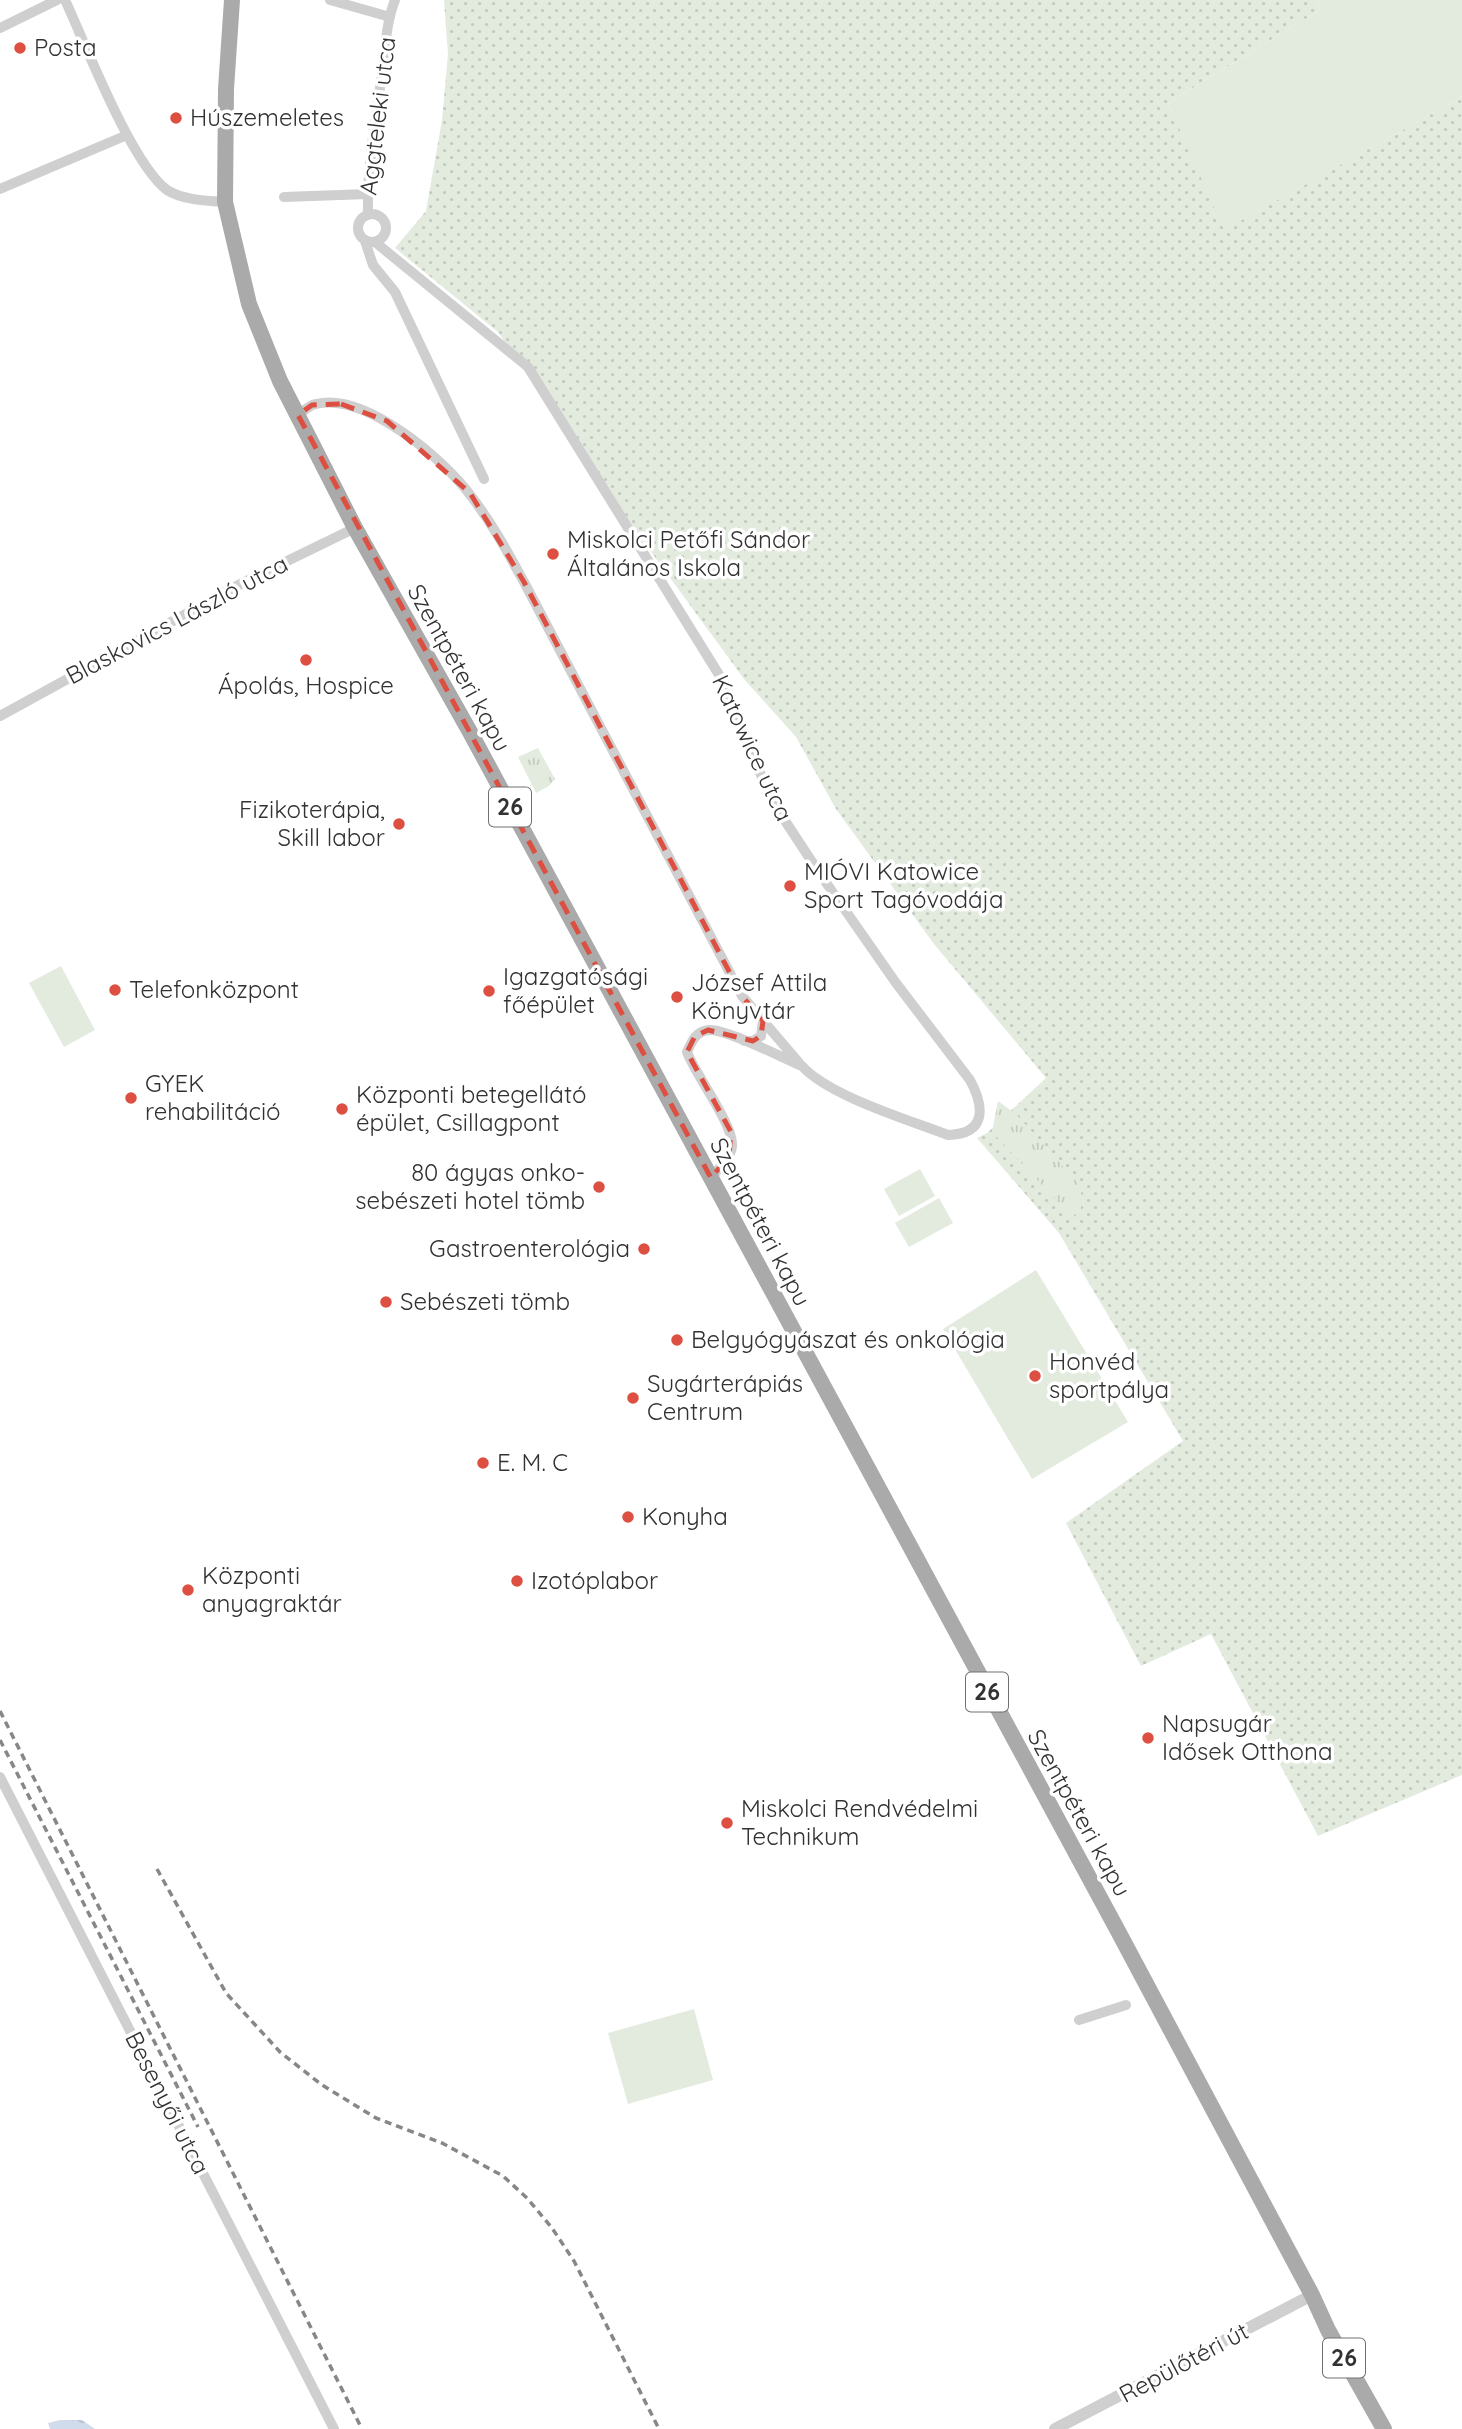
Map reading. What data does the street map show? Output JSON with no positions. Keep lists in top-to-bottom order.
{
  "streets": {
    "main road": ["Szentpéteri kapu", "26"],
    "street": [
      "Aggteleki utca",
      "Blaskovics László utca",
      "Katowice utca",
      "Besenyői utca",
      "Repülőtéri út"
    ]
  },
  "crossings": [
    ["Aggteleki utca", "Katowice utca"],
    ["Blaskovics László utca", "Szentpéteri kapu"],
    ["Szentpéteri kapu", "Katowice utca"],
    ["Szentpéteri kapu", "Repülőtéri út"]
  ],
  "places": [
    "Posta",
    "Húszemeletes",
    "Miskolci Petőfi Sándor Általános Iskola",
    "Ápolás, Hospice",
    "Fizikoterápia, Skill labor",
    "MIÓVI Katowice Sport Tagóvodája",
    "Telefonközpont",
    "Igazgatósági főépület",
    "József Attila Könyvtár",
    "GYEK rehabilitáció",
    "Központi betegellátó épület, Csillagpont",
    "80 ágyas onko- sebészeti hotel tömb",
    "Gastroenterológia",
    "Sebészeti tömb",
    "Belgyógyászat és onkológia",
    "Honvéd sportpálya",
    "Sugárterápiás Centrum",
    "E. M. C",
    "Konyha",
    "Izotóplabor",
    "Központi anyagraktár",
    "Napsugár Idősek Otthona",
    "Miskolci Rendvédelmi Technikum"
  ]
}
